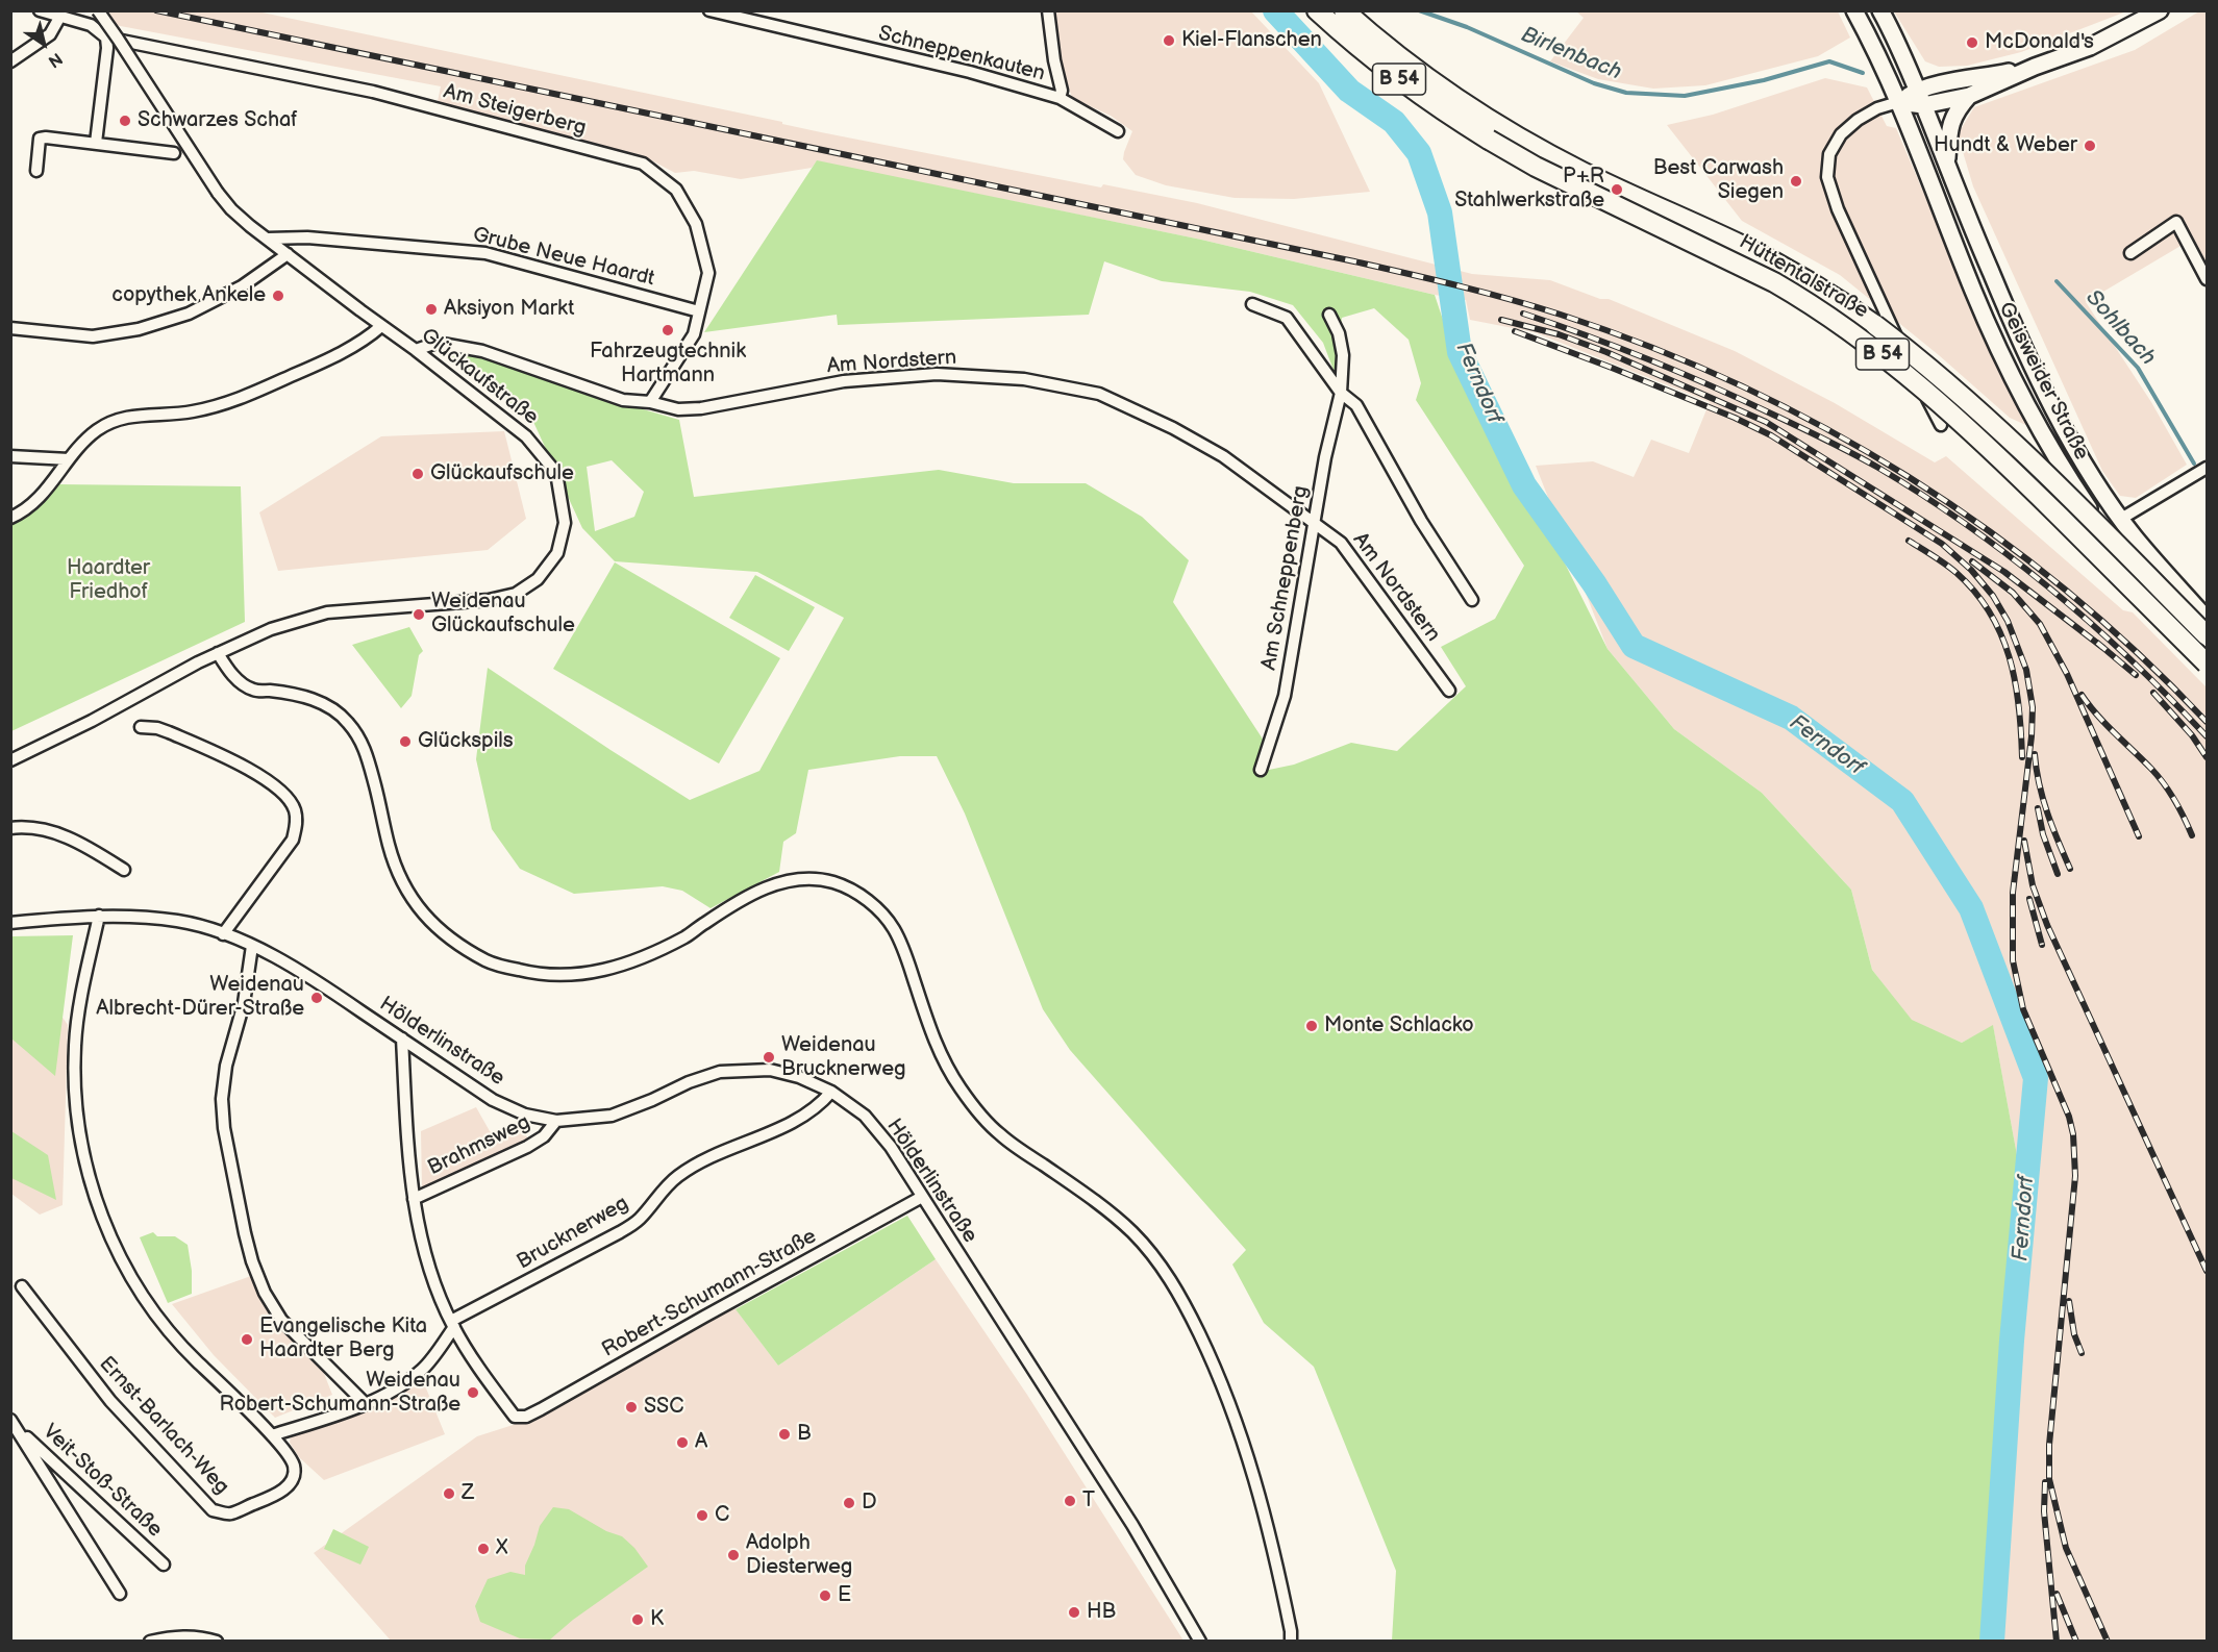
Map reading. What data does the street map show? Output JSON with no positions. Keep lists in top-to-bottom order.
{
  "streets": {
    "highway": ["B 54", "Hüttentalstraße"],
    "main road": ["Geisweider Straße"],
    "street": [
      "Schneppenkauten",
      "Am Steigerberg",
      "Grube Neue Haardt",
      "Am Nordstern",
      "Glückaufstraße",
      "Am Schneppenberg",
      "Hölderlinstraße",
      "Brahmsweg",
      "Brucknerweg",
      "Robert-Schumann-Straße",
      "Ernst-Barlach-Weg",
      "Veit-Stoß-Straße"
    ]
  },
  "crossings": [
    ["Am Steigerberg", "Grube Neue Haardt"],
    ["Am Steigerberg", "Am Nordstern"],
    ["Grube Neue Haardt", "Glückaufstraße"],
    ["Am Nordstern", "Glückaufstraße"],
    ["Am Nordstern", "Am Schneppenberg"],
    ["Hölderlinstraße", "Brahmsweg"],
    ["Hölderlinstraße", "Brucknerweg"],
    ["Hölderlinstraße", "Robert-Schumann-Straße"],
    ["Brucknerweg", "Robert-Schumann-Straße"]
  ],
  "water": ["Birlenbach", "Sohlbach", "Ferndorf"],
  "parks": ["Haardter Friedhof"],
  "places": [
    "Kiel-Flanschen",
    "McDonald's",
    "Schwarzes Schaf",
    "Hundt & Weber",
    "Best Carwash Siegen",
    "P+R Stahlwerkstraße",
    "copythek Ankele",
    "Aksiyon Markt",
    "Fahrzeugtechnik Hartmann",
    "Glückaufschule",
    "Weidenau Glückaufschule",
    "Glückspils",
    "Weidenau Albrecht-Dürer-Straße",
    "Monte Schlacko",
    "Weidenau Brucknerweg",
    "Evangelische Kita Haardter Berg",
    "Weidenau Robert-Schumann-Straße",
    "SSC",
    "B",
    "A",
    "Z",
    "T",
    "D",
    "C",
    "X",
    "Adolph Diesterweg",
    "E",
    "HB",
    "K"
  ],
  "north": "bottom right"
}
